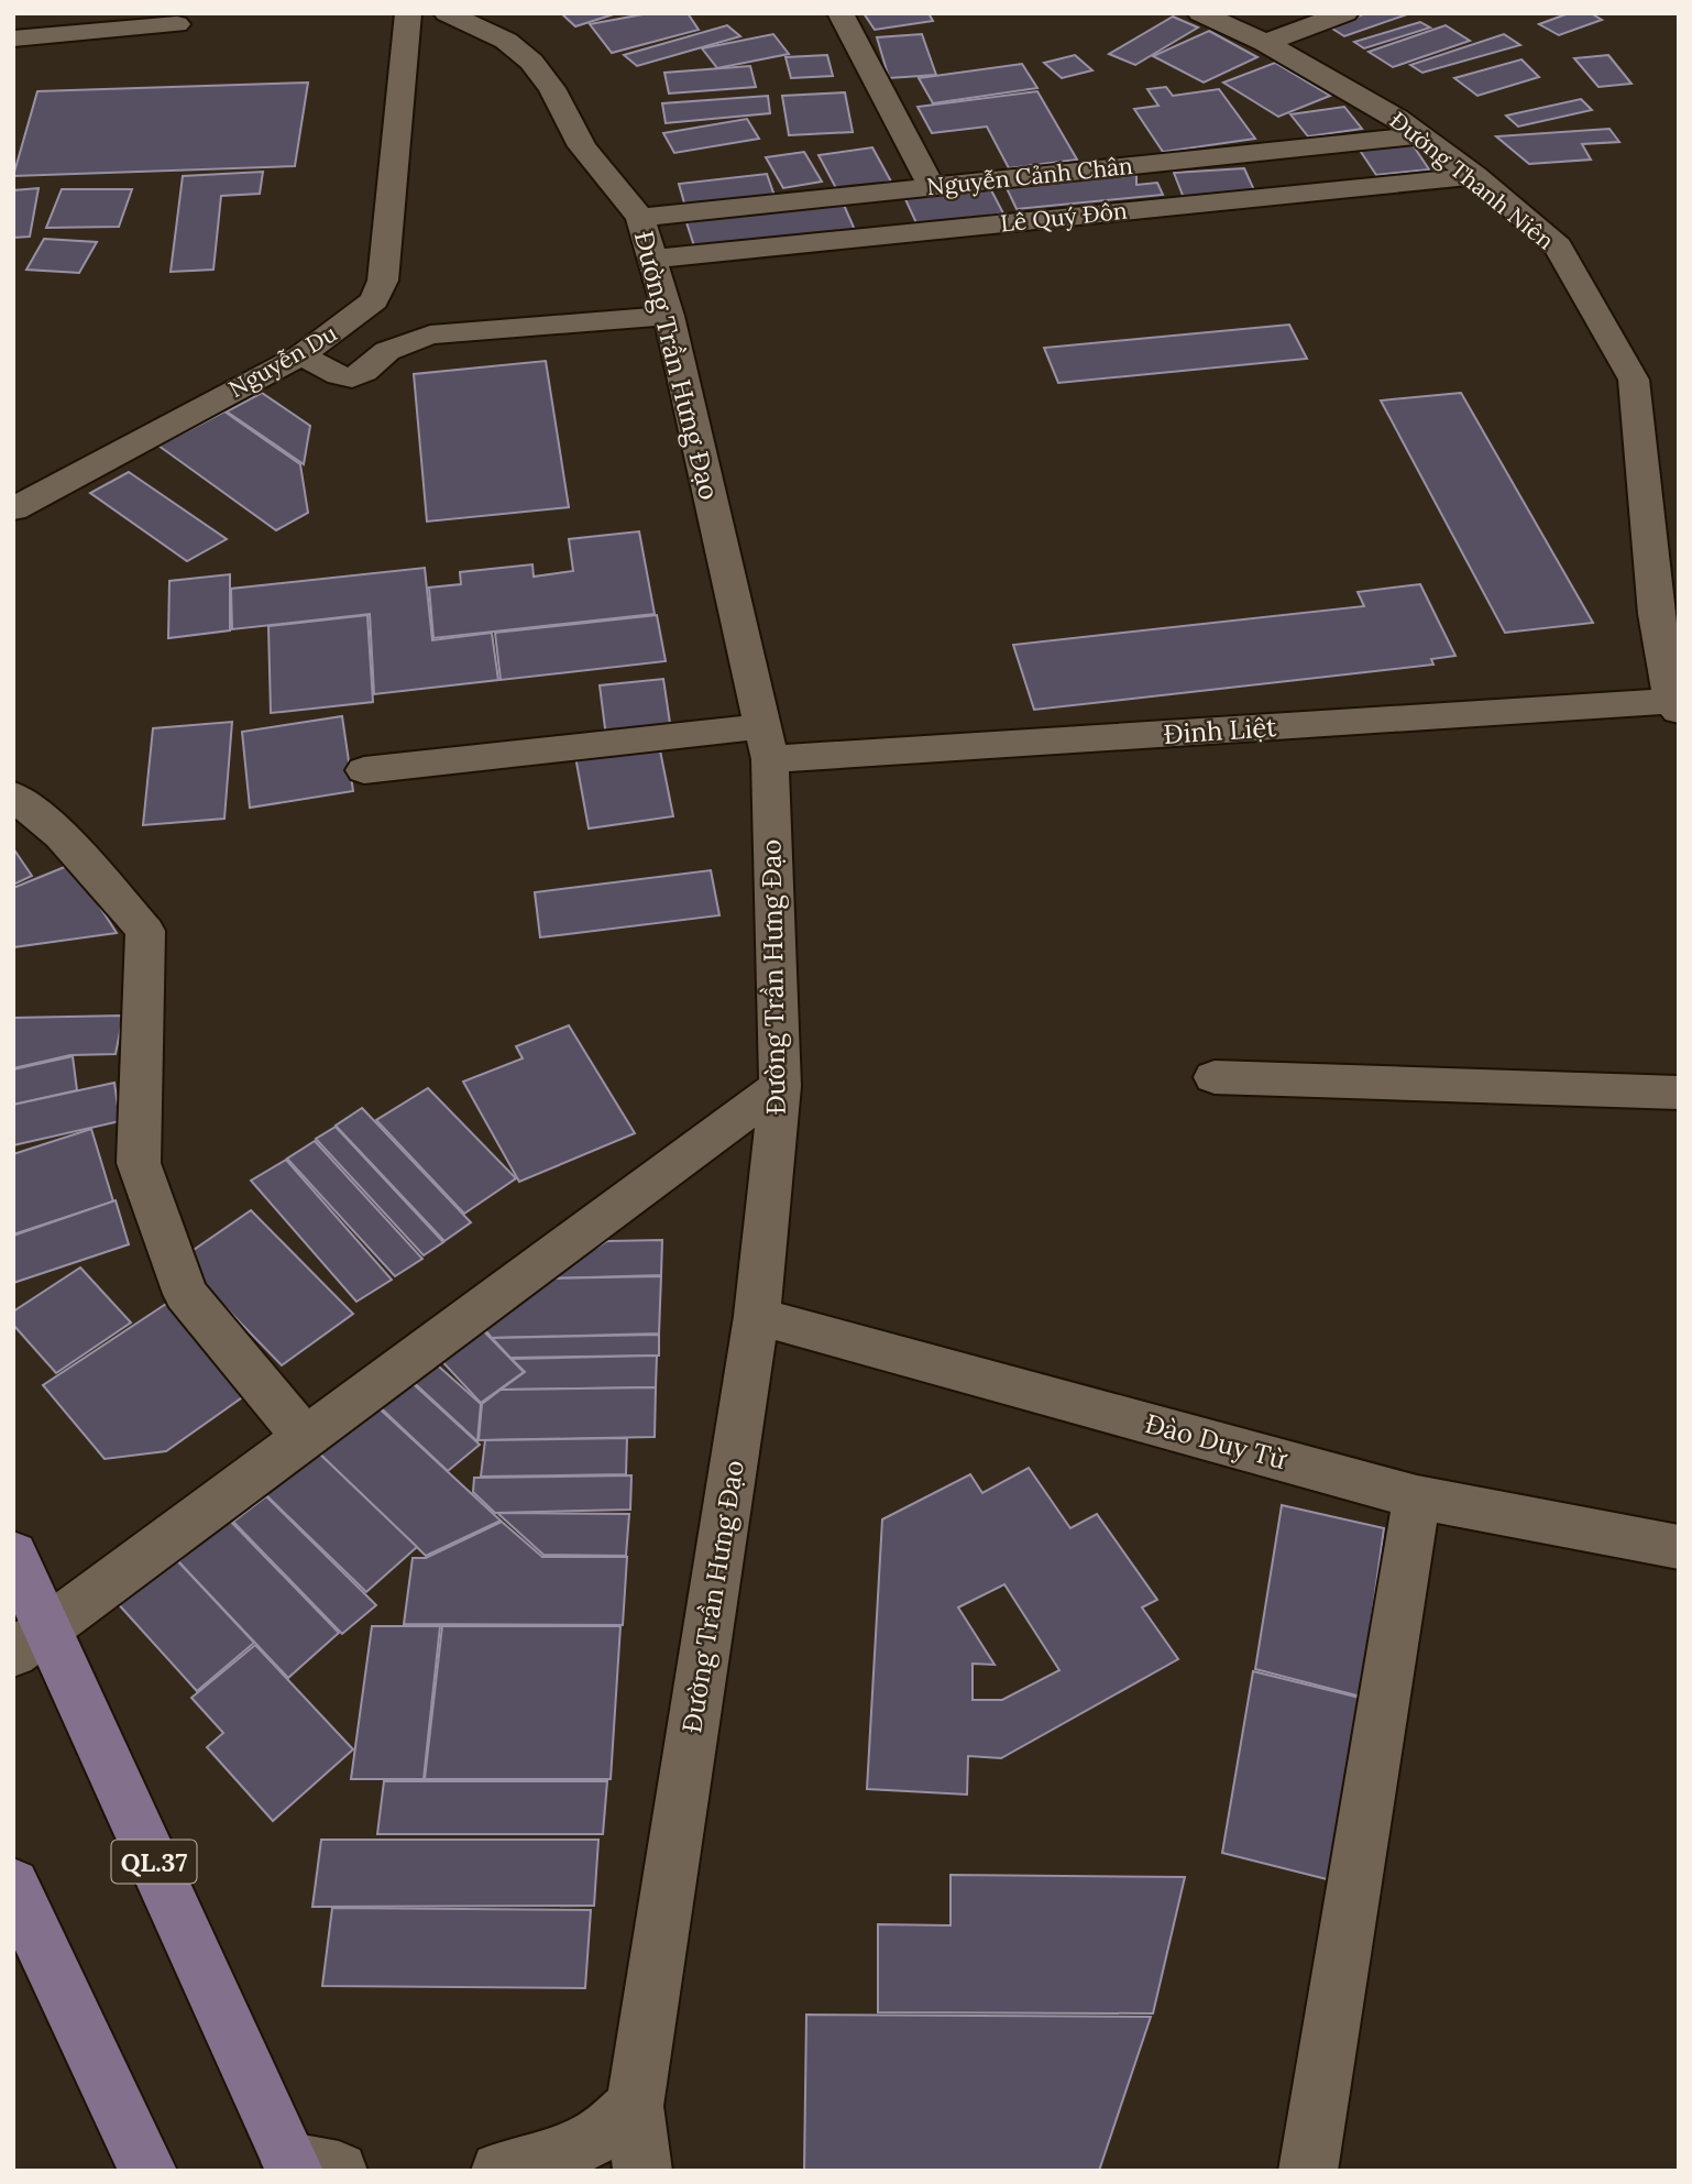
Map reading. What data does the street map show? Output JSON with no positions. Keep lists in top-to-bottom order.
{
  "streets": {
    "main road": ["QL.37"],
    "street": [
      "Nguyễn Cảnh Chân",
      "Đường Thanh Niên",
      "Lê Quý Đôn",
      "Nguyễn Du",
      "Đường Trần Hưng Đạo",
      "Đinh Liệt",
      "Đào Duy Từ"
    ]
  },
  "crossings": [
    ["Nguyễn Cảnh Chân", "Đường Thanh Niên"],
    ["Nguyễn Cảnh Chân", "Đường Trần Hưng Đạo"],
    ["Đường Thanh Niên", "Lê Quý Đôn"],
    ["Đường Thanh Niên", "Đinh Liệt"],
    ["Lê Quý Đôn", "Đường Trần Hưng Đạo"],
    ["Đường Trần Hưng Đạo", "Đinh Liệt"],
    ["Đường Trần Hưng Đạo", "Đào Duy Từ"]
  ]
}
